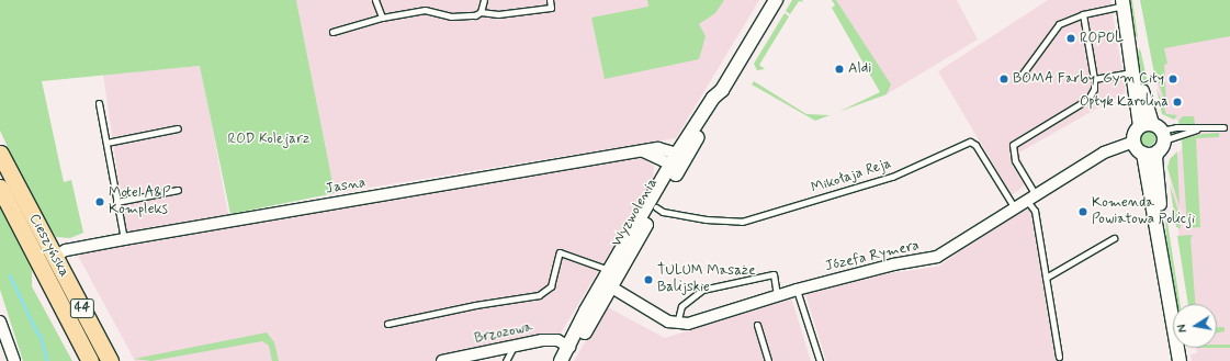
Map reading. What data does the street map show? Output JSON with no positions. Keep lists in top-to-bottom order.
{
  "streets": {
    "main road": ["Cieszyńska", "44"],
    "street": [
      "Jasna",
      "Wyzwolenia",
      "Józefa Rymera",
      "Brzozowa"
    ],
    "lane": ["Mikołaja Reja"]
  },
  "crossings": [
    ["Mikołaja Reja", "Wyzwolenia"],
    ["Mikołaja Reja", "Józefa Rymera"],
    ["Jasna", "Wyzwolenia"],
    ["Jasna", "Cieszyńska"],
    ["Wyzwolenia", "Brzozowa"]
  ],
  "parks": ["ROD Kolejarz"],
  "places": [
    "ROPOL",
    "Aldi",
    "BOMA Farby",
    "Gym City",
    "Optyk Karolina",
    "Motel A&P Kompleks",
    "Komenda Powiatowa Policji",
    "TULUM Masaże Balijskie"
  ],
  "north": "left"
}
